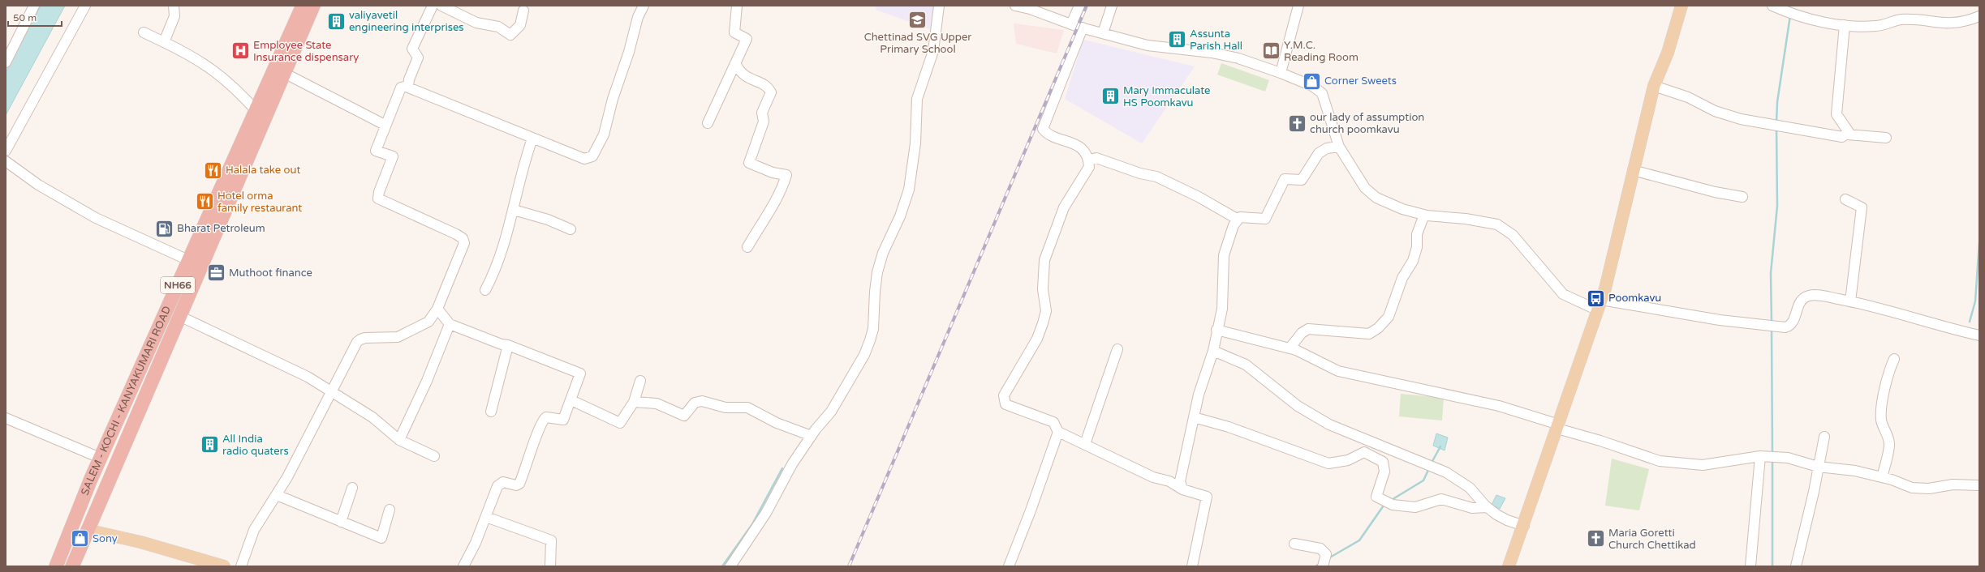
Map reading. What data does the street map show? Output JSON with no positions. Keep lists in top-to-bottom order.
{
  "streets": {
    "highway": ["NH66", "SALEM - KOCHI - KANYAKUMARI ROAD"]
  },
  "places": {
    "school or university": ["Chettinad SVG Upper Primary School"],
    "building": [
      "valiyavetil engineering interprises",
      "Assunta Parish Hall",
      "Mary Immaculate HS Poomkavu",
      "All India radio quaters"
    ],
    "hospital": ["Employee State Insurance dispensary"],
    "library": ["Y.M.C. Reading Room"],
    "shop": ["Corner Sweets", "Sony"],
    "church": ["our lady of assumption church poomkavu", "Maria Goretti Church Chettikad"],
    "restaurant": ["Halala take out", "Hotel orma family restaurant"],
    "fuel station": ["Bharat Petroleum"],
    "office": ["Muthoot finance"],
    "bus stop": ["Poomkavu"]
  },
  "scale_bar": "50 m"
}
